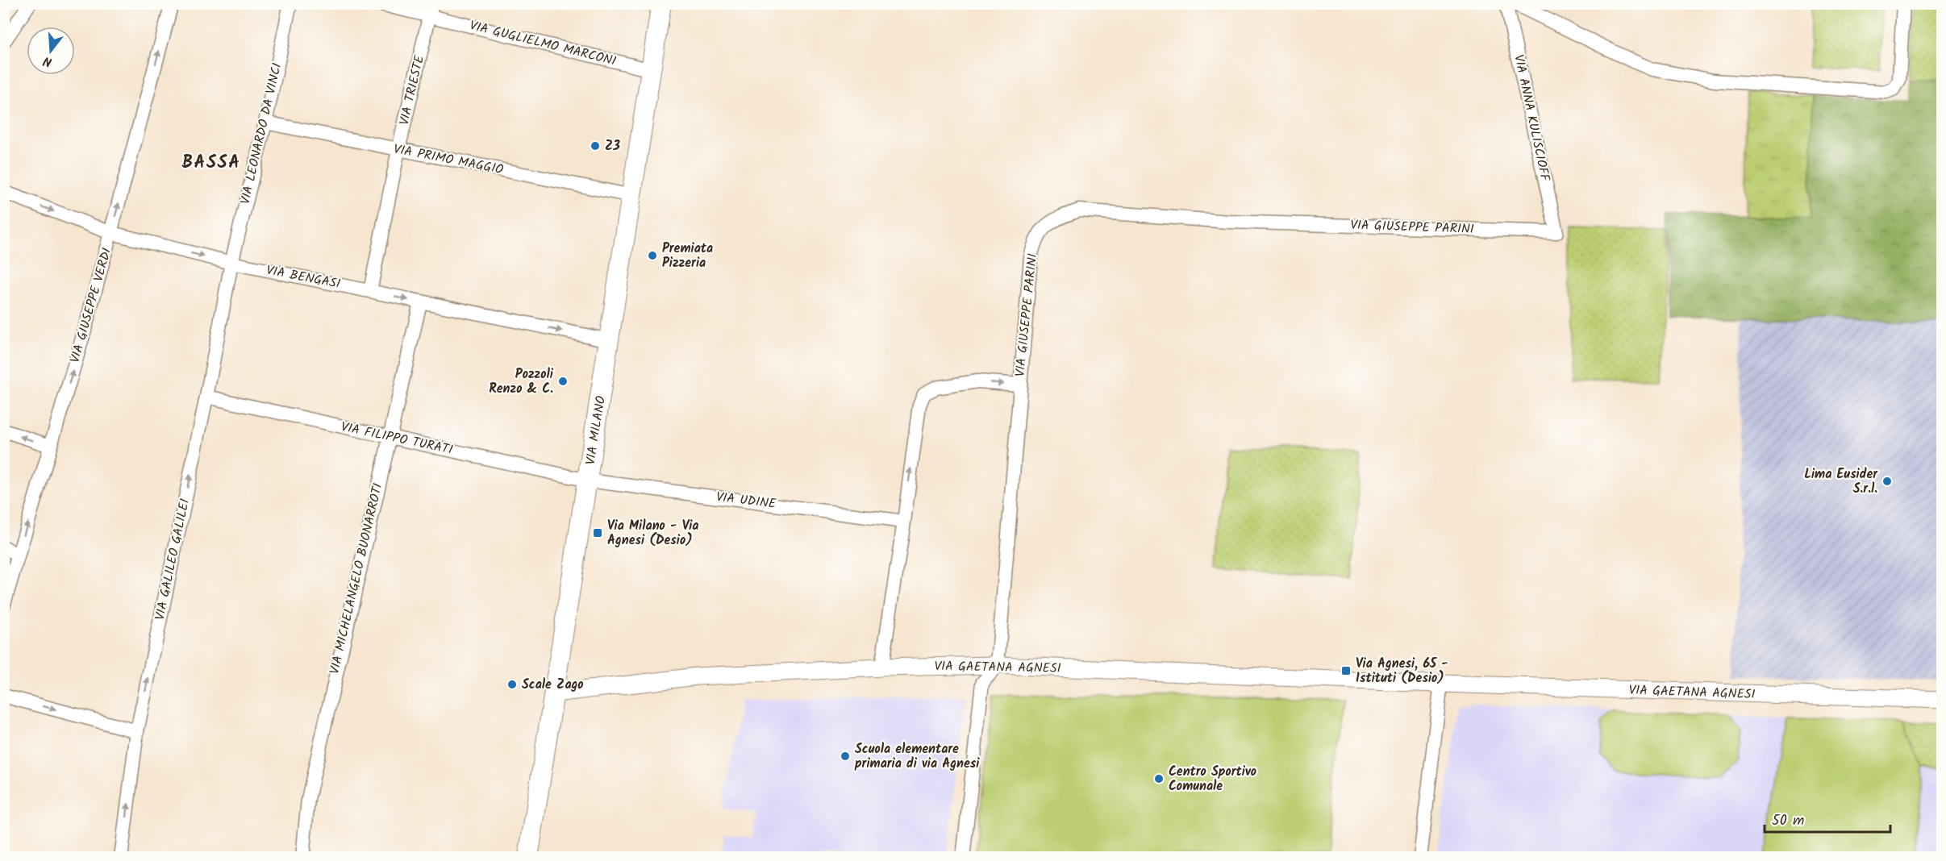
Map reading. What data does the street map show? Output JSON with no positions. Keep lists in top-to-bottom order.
{
  "streets": {
    "main road": ["VIA MILANO"],
    "street": [
      "VIA GUGLIELMO MARCONI",
      "VIA TRIESTE",
      "VIA ANNA KULISCIOFF",
      "VIA LEONARDO DA VINCI",
      "VIA PRIMO MAGGIO",
      "VIA GIUSEPPE PARINI",
      "VIA BENGASI",
      "VIA GIUSEPPE VERDI",
      "VIA FILIPPO TURATI",
      "VIA UDINE",
      "VIA GALILEO GALILEI",
      "VIA MICHELANGELO BUONARROTI",
      "VIA GAETANA AGNESI"
    ]
  },
  "crossings": [
    ["VIA GUGLIELMO MARCONI", "VIA TRIESTE"],
    ["VIA GUGLIELMO MARCONI", "VIA MILANO"],
    ["VIA TRIESTE", "VIA PRIMO MAGGIO"],
    ["VIA TRIESTE", "VIA BENGASI"],
    ["VIA ANNA KULISCIOFF", "VIA GIUSEPPE PARINI"],
    ["VIA LEONARDO DA VINCI", "VIA PRIMO MAGGIO"],
    ["VIA LEONARDO DA VINCI", "VIA BENGASI"],
    ["VIA LEONARDO DA VINCI", "VIA GALILEO GALILEI"],
    ["VIA PRIMO MAGGIO", "VIA MILANO"],
    ["VIA GIUSEPPE PARINI", "VIA GAETANA AGNESI"],
    ["VIA BENGASI", "VIA GIUSEPPE VERDI"],
    ["VIA BENGASI", "VIA MILANO"],
    ["VIA BENGASI", "VIA GALILEO GALILEI"],
    ["VIA BENGASI", "VIA MICHELANGELO BUONARROTI"],
    ["VIA MILANO", "VIA FILIPPO TURATI"],
    ["VIA MILANO", "VIA UDINE"],
    ["VIA MILANO", "VIA GAETANA AGNESI"],
    ["VIA FILIPPO TURATI", "VIA UDINE"],
    ["VIA FILIPPO TURATI", "VIA GALILEO GALILEI"],
    ["VIA FILIPPO TURATI", "VIA MICHELANGELO BUONARROTI"]
  ],
  "one_way": ["VIA BENGASI", "VIA GIUSEPPE VERDI", "VIA GALILEO GALILEI"],
  "districts": ["BASSA"],
  "places": {
    "other": [
      "Z3",
      "Premiata Pizzeria",
      "Pozzoli Renzo & C.",
      "Lima Eusider S.r.l.",
      "Scale Zago",
      "Scuola elementare primaria di via Agnesi",
      "Centro Sportivo Comunale"
    ],
    "transit": ["Via Milano - Via Agnesi (Desio)", "Via Agnesi, 65 - Istituti (Desio)"]
  },
  "scale_bar": "50 m",
  "north": "bottom"
}
